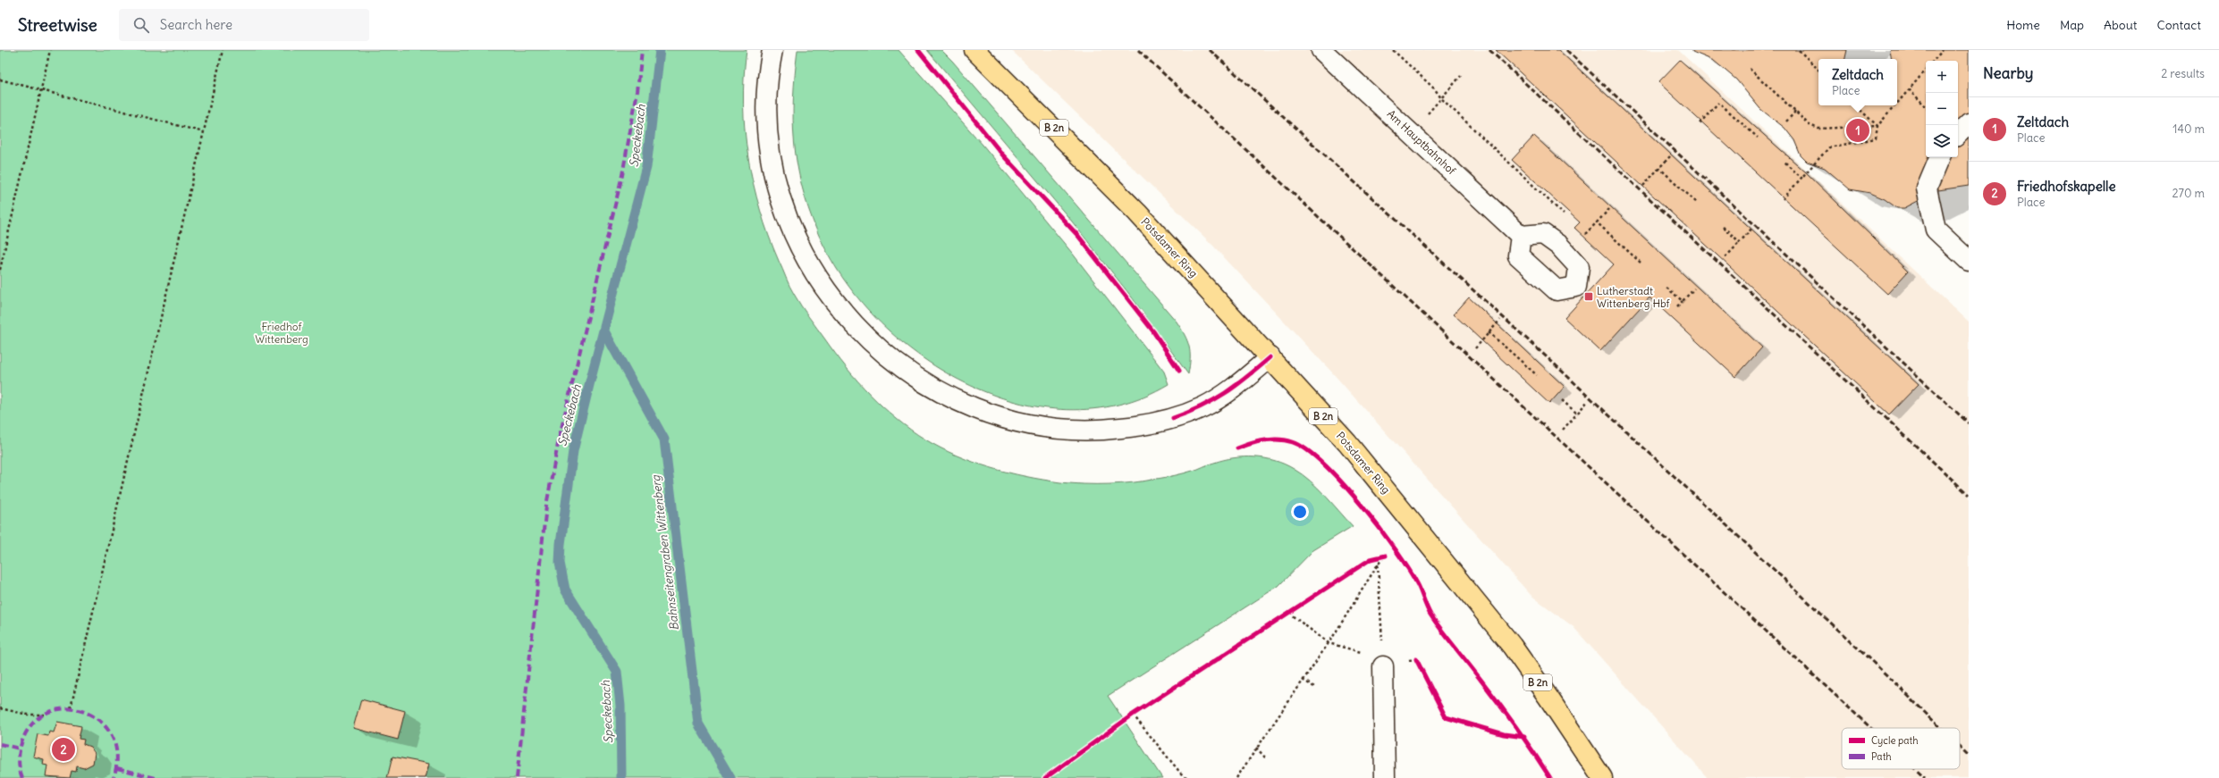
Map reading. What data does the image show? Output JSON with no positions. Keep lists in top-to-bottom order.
{
  "streets": {
    "main road": ["B 2n", "Potsdamer Ring"],
    "street": ["Am Hauptbahnhof"]
  },
  "water": ["Speckebach", "Bahnseitengraben Wittenberg"],
  "parks": ["Friedhof Wittenberg"],
  "places": {
    "transit": ["Lutherstadt Wittenberg Hbf"]
  },
  "legend": ["Cycle path", "Path"],
  "page": {
    "header": "Streetwise",
    "search": "Search here",
    "nav": [
      "Home",
      "Map",
      "About",
      "Contact"
    ],
    "heading": ["Nearby", "2 results"],
    "popup": ["Zeltdach", "Place"],
    "map_buttons": ["+", "−"],
    "list": [
      {
        "mark": "1",
        "name": "Zeltdach",
        "note": "Place",
        "value": "140 m"
      },
      {
        "mark": "2",
        "name": "Friedhofskapelle",
        "note": "Place",
        "value": "270 m"
      }
    ],
    "pins": ["1", "2"]
  }
}
